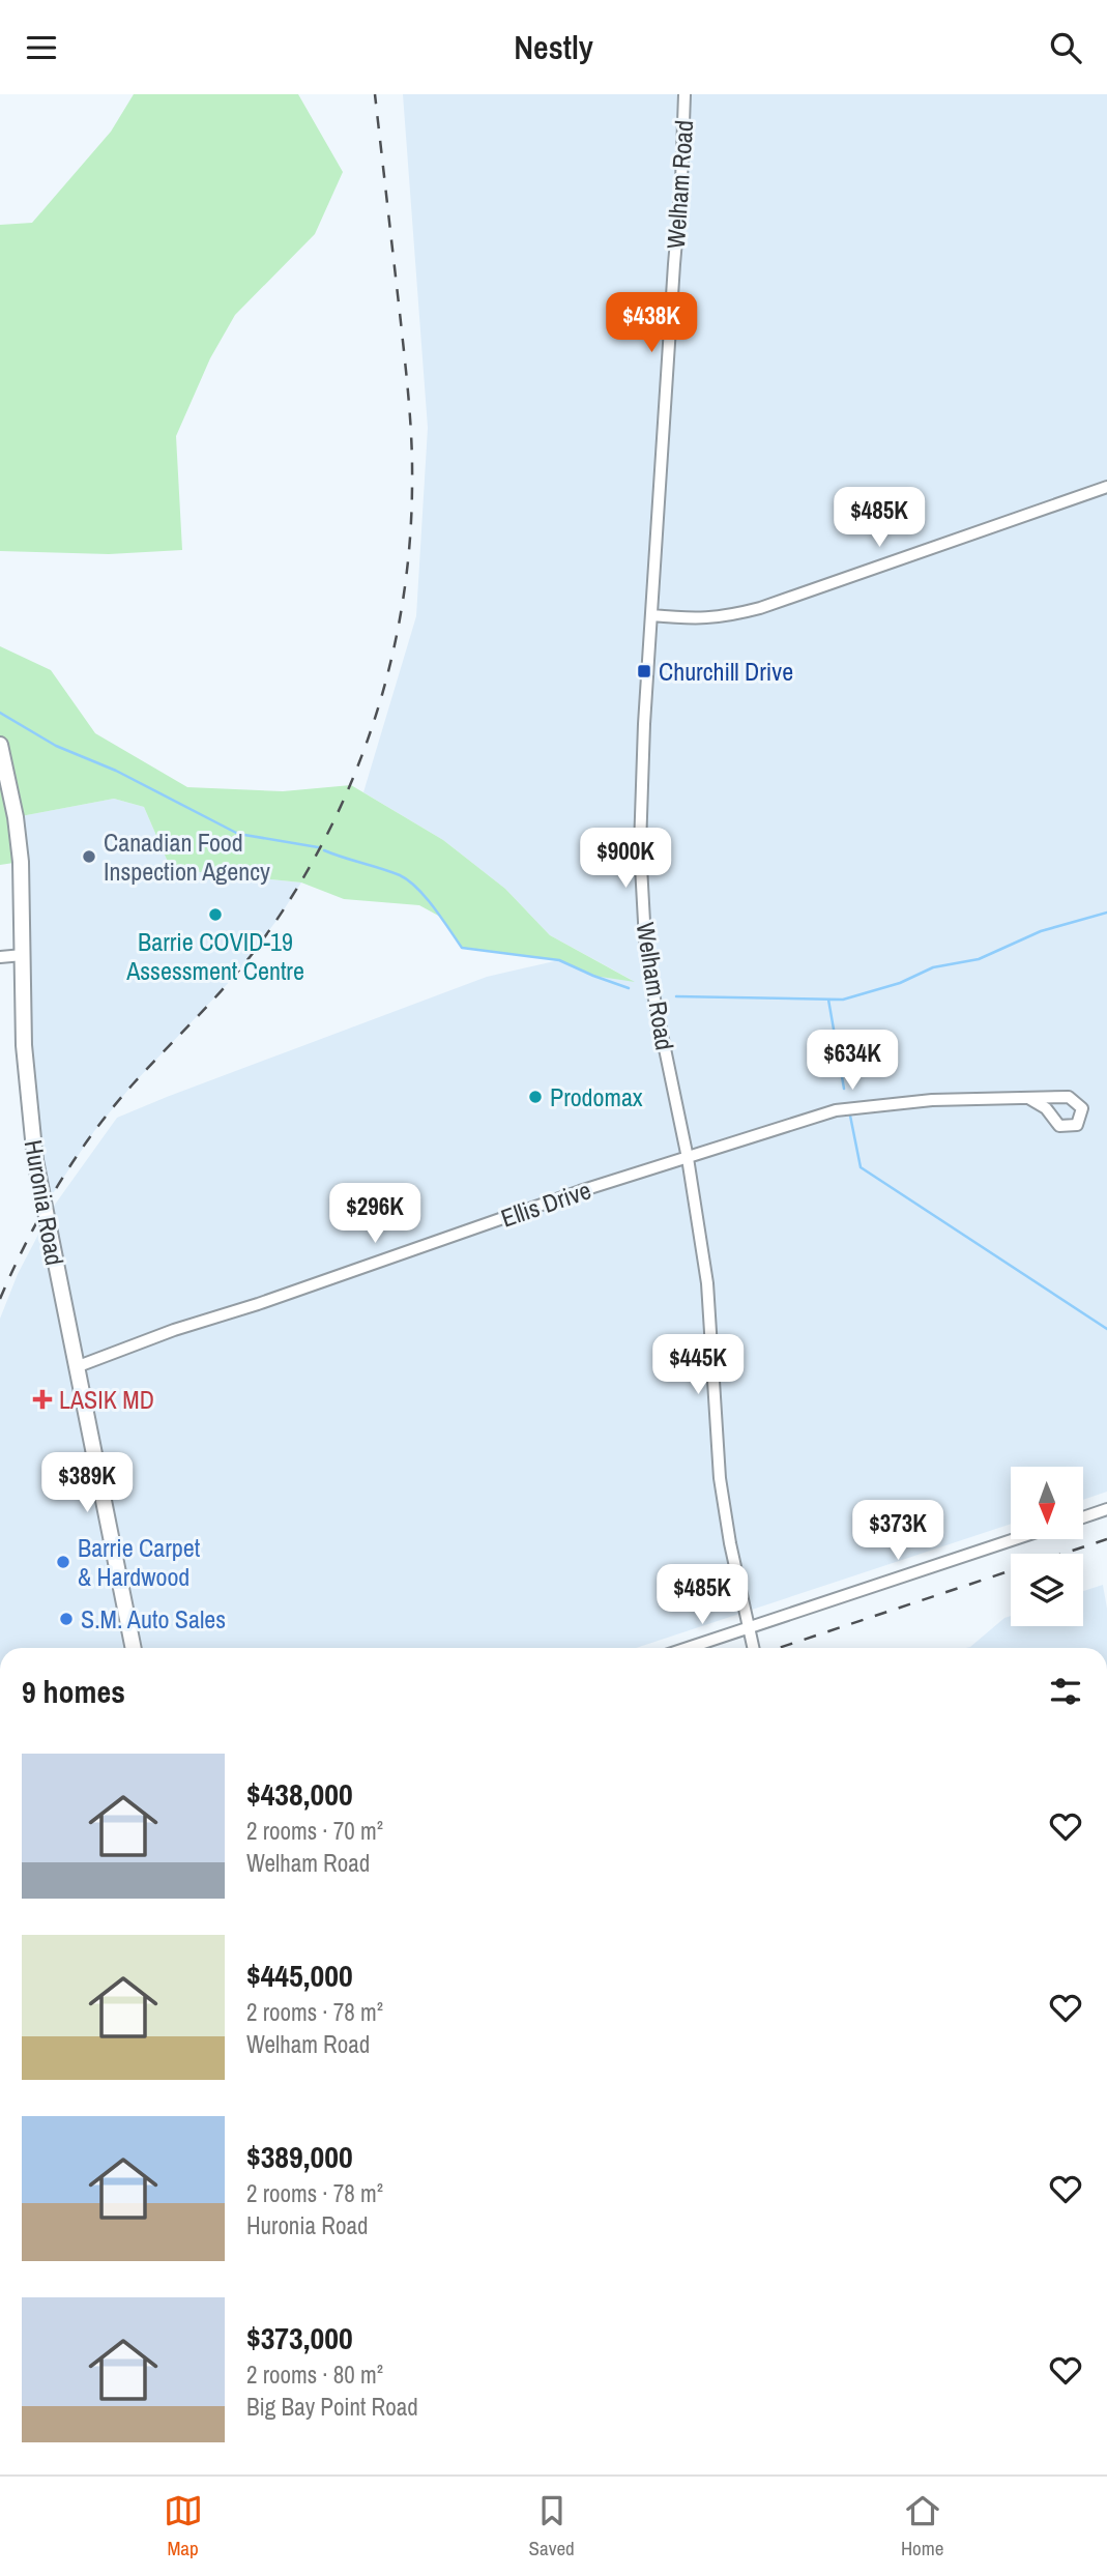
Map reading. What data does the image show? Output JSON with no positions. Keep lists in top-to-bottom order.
{
  "streets": {
    "main road": ["Huronia Road"],
    "street": ["Welham Road", "Ellis Drive"]
  },
  "crossings": [
    ["Welham Road", "Ellis Drive"],
    ["Huronia Road", "Ellis Drive"]
  ],
  "places": {
    "transit": ["Churchill Drive"],
    "other": [
      "Canadian Food Inspection Agency",
      "Barrie COVID-19 Assessment Centre",
      "Prodomax",
      "Barrie Carpet & Hardwood",
      "S.M. Auto Sales"
    ],
    "health": ["LASIK MD"]
  },
  "north": "bottom",
  "page": {
    "header": "Nestly",
    "price": [
      "$438K",
      "$485K",
      "$900K",
      "$634K",
      "$296K",
      "$445K",
      "$389K",
      "$373K",
      "$485K"
    ],
    "heading": "9 homes",
    "list": [
      {
        "name": "$438,000",
        "note": "2 rooms · 70 m² · Welham Road"
      },
      {
        "name": "$445,000",
        "note": "2 rooms · 78 m² · Welham Road"
      },
      {
        "name": "$389,000",
        "note": "2 rooms · 78 m² · Huronia Road"
      },
      {
        "name": "$373,000",
        "note": "2 rooms · 80 m² · Big Bay Point Road"
      }
    ],
    "tabs": ["Map", "Saved", "Home"]
  }
}
